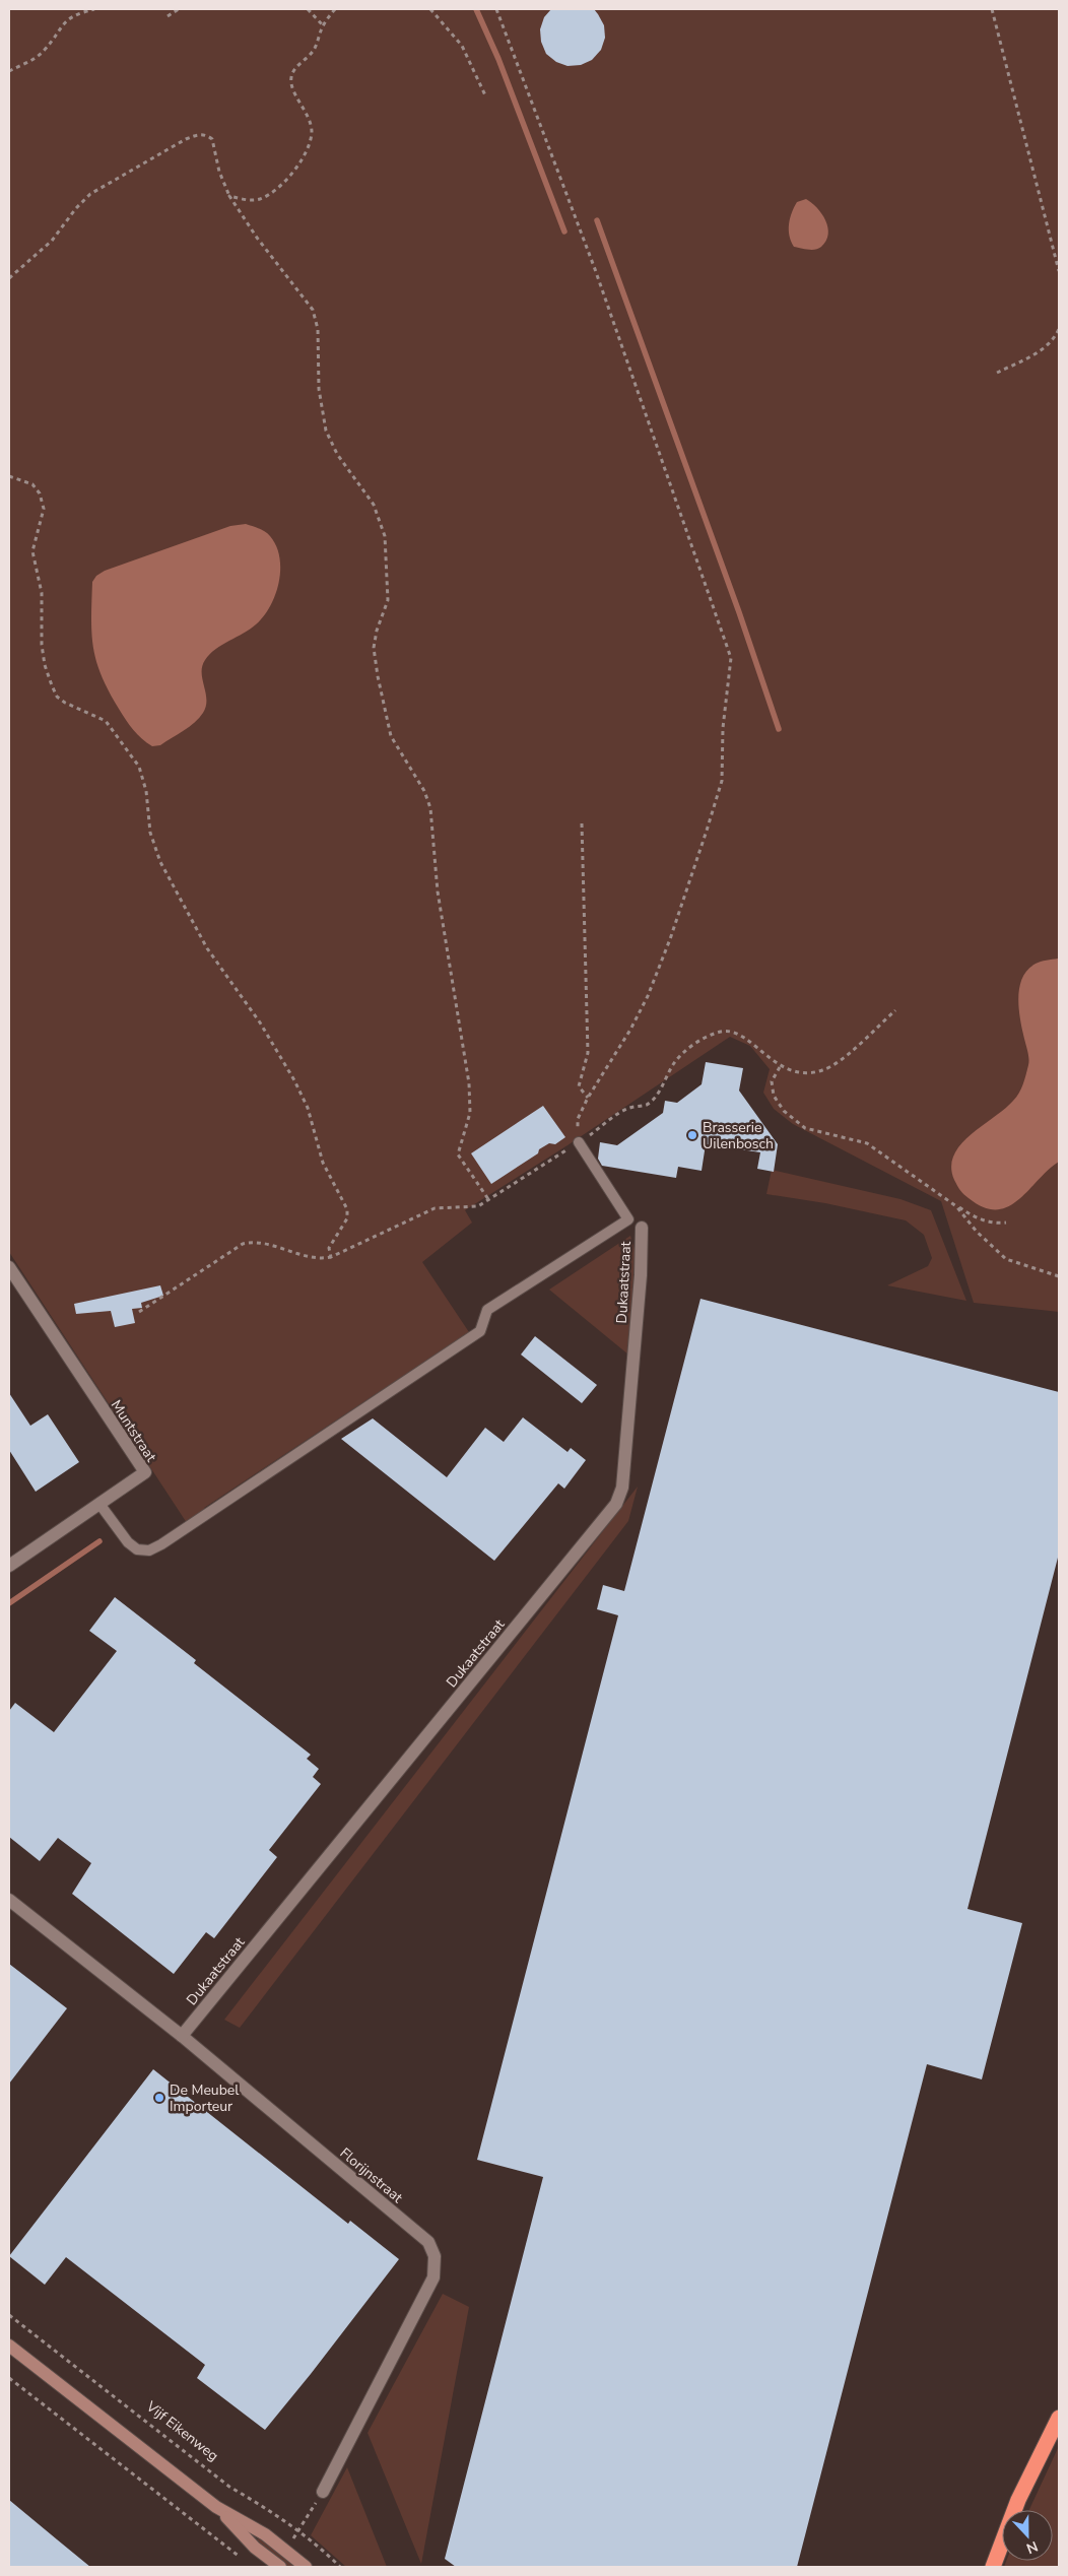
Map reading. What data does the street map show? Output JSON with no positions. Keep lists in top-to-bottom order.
{
  "streets": {
    "street": ["Dukaatstraat", "Muntstraat", "Florijnstraat"],
    "path": ["Vijf Eikenweg"]
  },
  "crossings": [
    ["Dukaatstraat", "Florijnstraat"]
  ],
  "places": ["Brasserie Uilenbosch", "De Meubel Importeur"],
  "north": "bottom"
}
